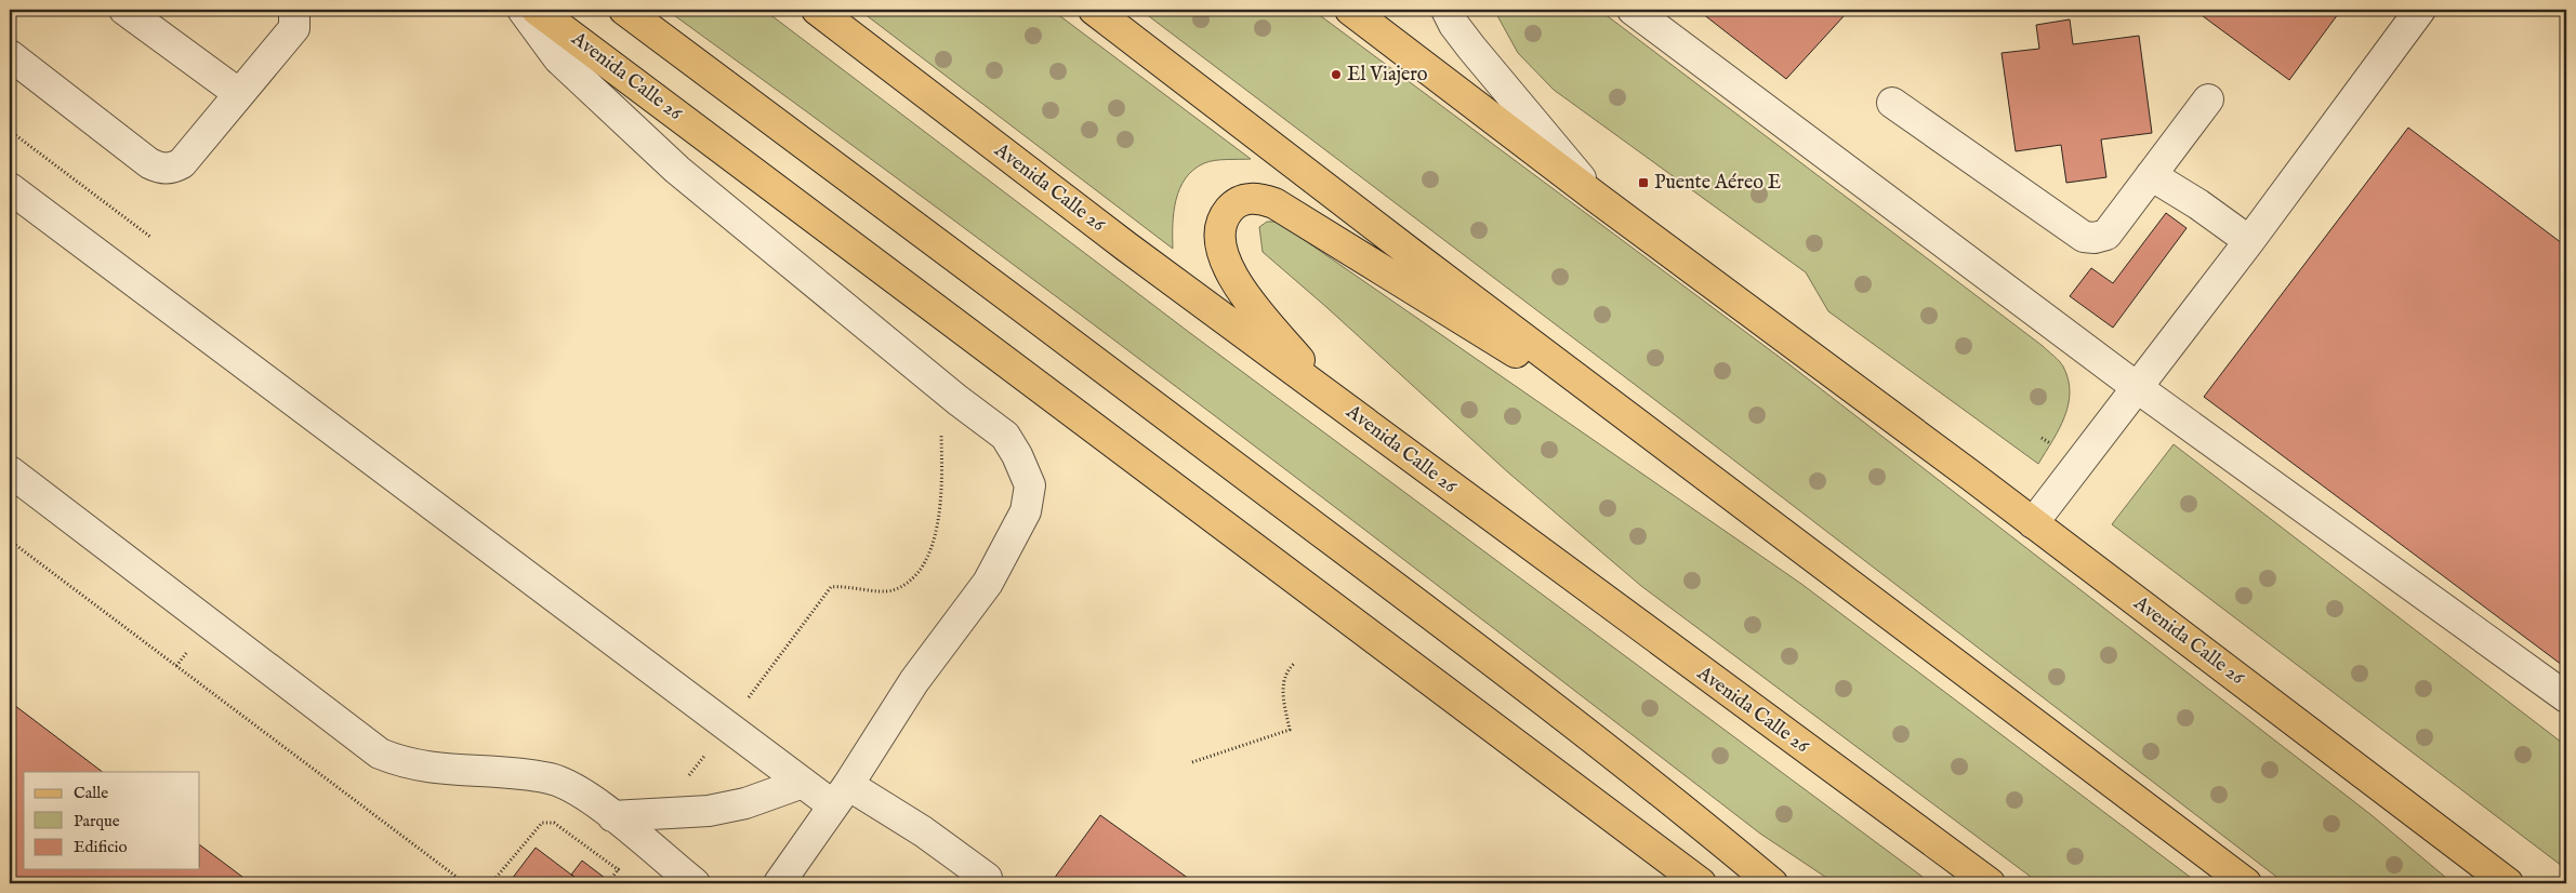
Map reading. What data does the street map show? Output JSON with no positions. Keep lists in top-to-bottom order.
{
  "streets": {
    "main road": ["Avenida Calle 26"]
  },
  "places": {
    "other": ["El Viajero"],
    "transit": ["Puente Aéreo E"]
  },
  "legend": ["Calle", "Parque", "Edificio"]
}
